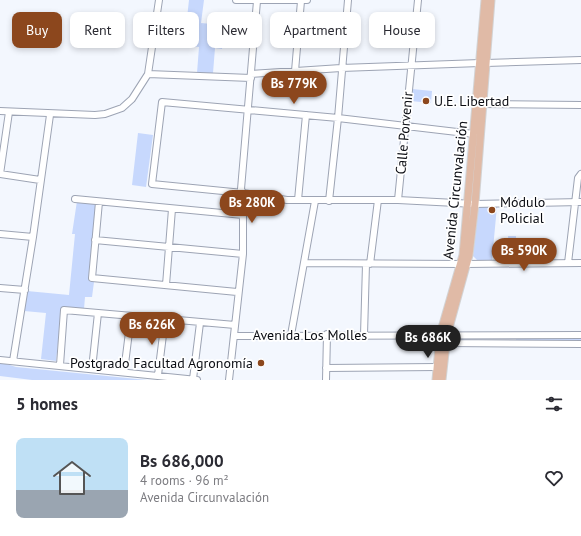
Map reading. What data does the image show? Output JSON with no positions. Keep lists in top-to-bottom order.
{
  "streets": {
    "main road": ["Avenida Circunvalación"],
    "street": ["Calle Porvenir", "Avenida Los Molles"]
  },
  "crossings": [
    ["Avenida Circunvalación", "Avenida Los Molles"]
  ],
  "places": ["U.E. Libertad", "Módulo Policial", "Postgrado Facultad Agronomía"],
  "page": {
    "chip": [
      "Buy",
      "Rent",
      "Filters",
      "New",
      "Apartment",
      "House"
    ],
    "price": [
      "Bs 779K",
      "Bs 280K",
      "Bs 590K",
      "Bs 626K",
      "Bs 686K"
    ],
    "heading": "5 homes",
    "list": [
      {
        "name": "Bs 686,000",
        "note": "4 rooms · 96 m² · Avenida Circunvalación"
      }
    ]
  }
}
